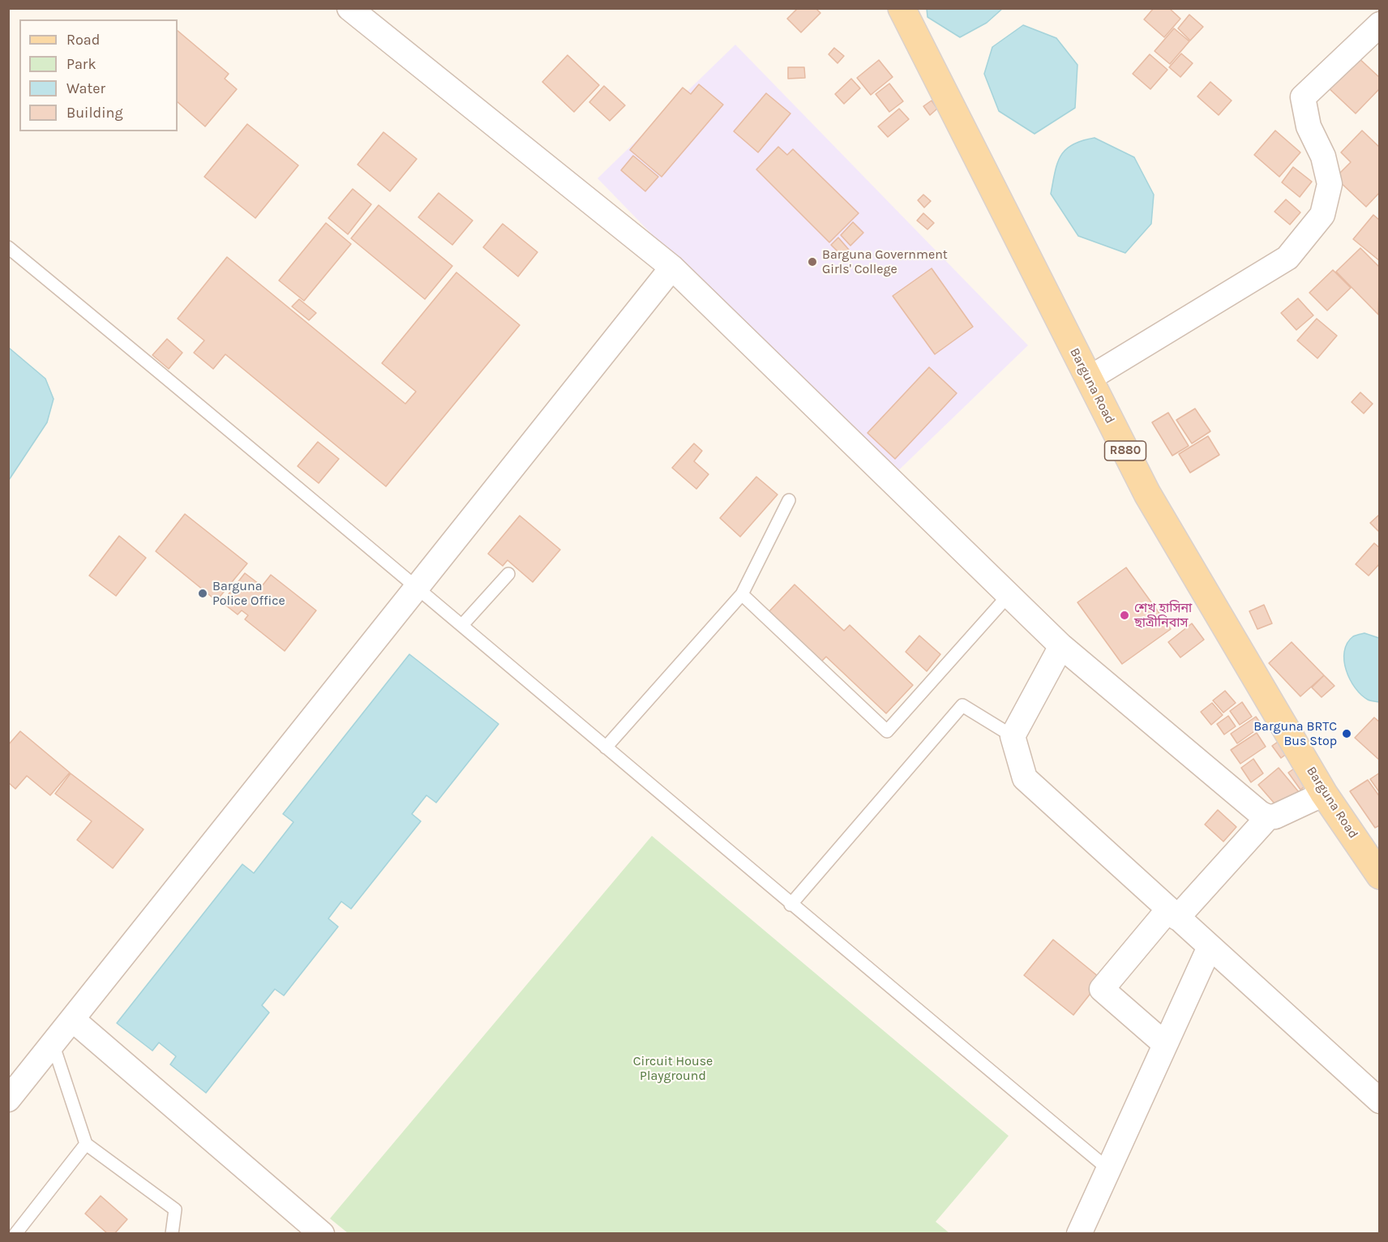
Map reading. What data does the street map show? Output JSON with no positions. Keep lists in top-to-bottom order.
{
  "streets": {
    "main road": ["Barguna Road", "R880"]
  },
  "parks": ["Circuit House Playground"],
  "places": [
    "Barguna Government Girls' College",
    "Barguna Police Office",
    "শেখ হাসিনা ছাত্রীনিবাস",
    "Barguna BRTC Bus Stop"
  ],
  "legend": [
    "Road",
    "Park",
    "Water",
    "Building"
  ]
}
